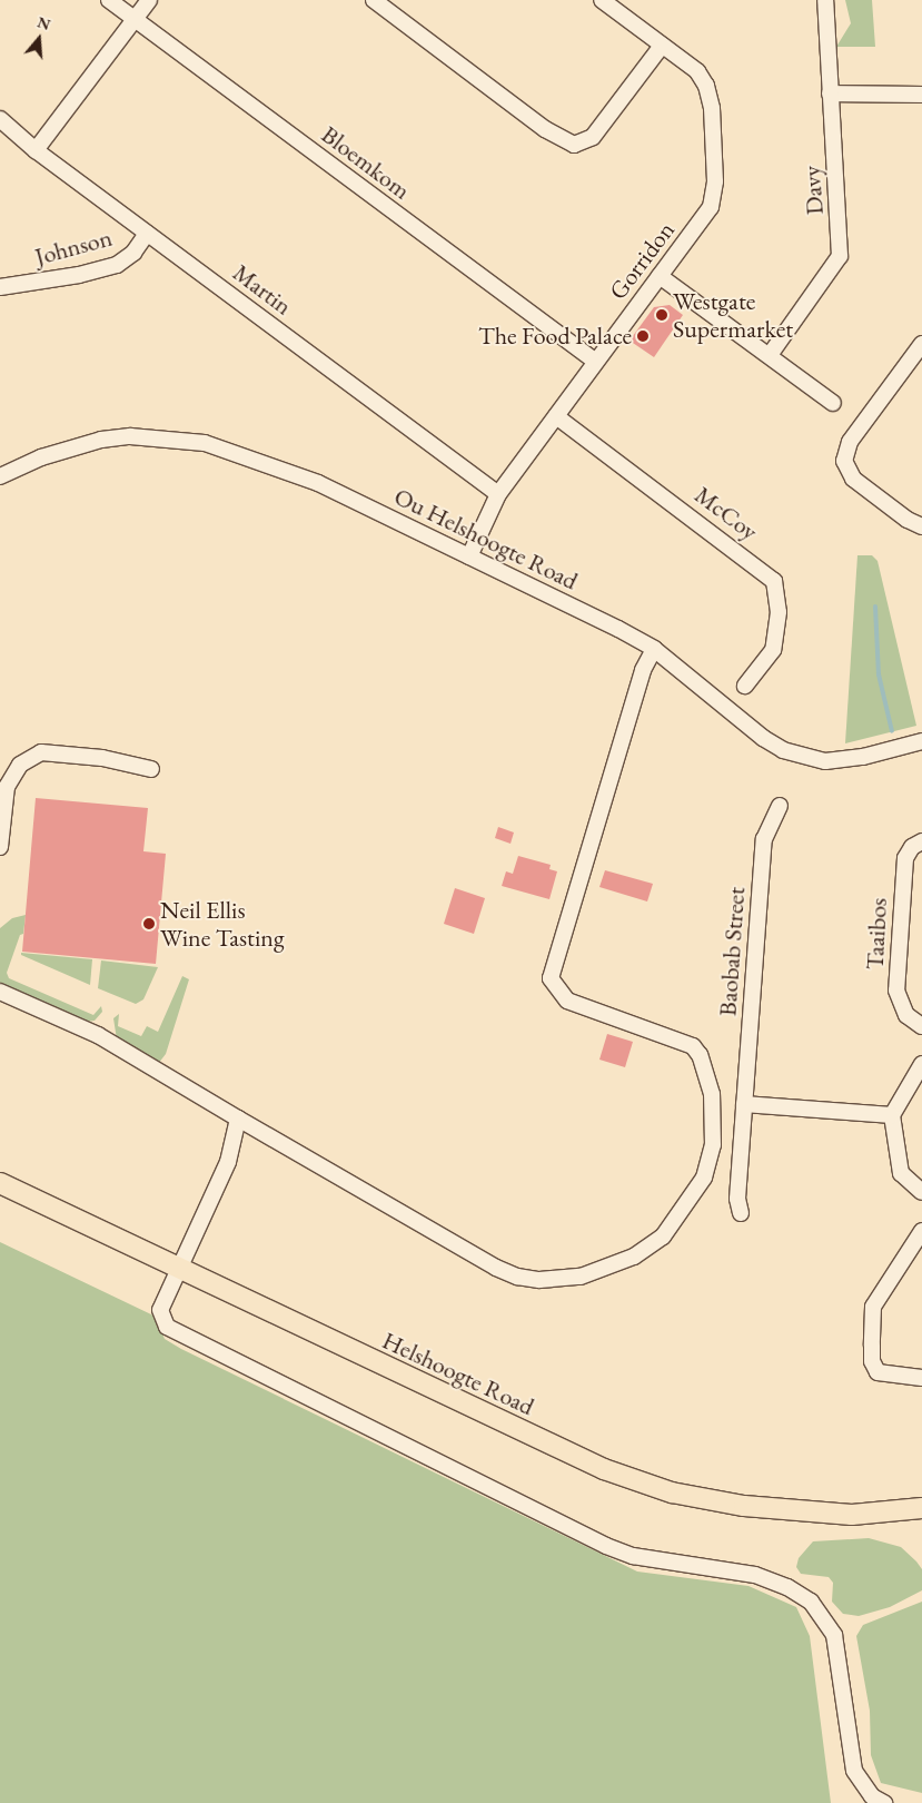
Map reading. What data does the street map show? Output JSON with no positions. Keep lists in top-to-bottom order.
{
  "streets": {
    "main road": ["Helshoogte Road"],
    "street": [
      "Bloemkom",
      "Davy",
      "Johnson",
      "Gorridon",
      "Martin",
      "McCoy",
      "Ou Helshoogte Road",
      "Taaibos",
      "Baobab Street"
    ]
  },
  "crossings": [
    ["Bloemkom", "Gorridon"],
    ["Johnson", "Martin"],
    ["Gorridon", "Martin"],
    ["Gorridon", "McCoy"],
    ["Gorridon", "Ou Helshoogte Road"]
  ],
  "places": ["Westgate Supermarket", "The Food Palace", "Neil Ellis Wine Tasting"],
  "north": "top"
}
